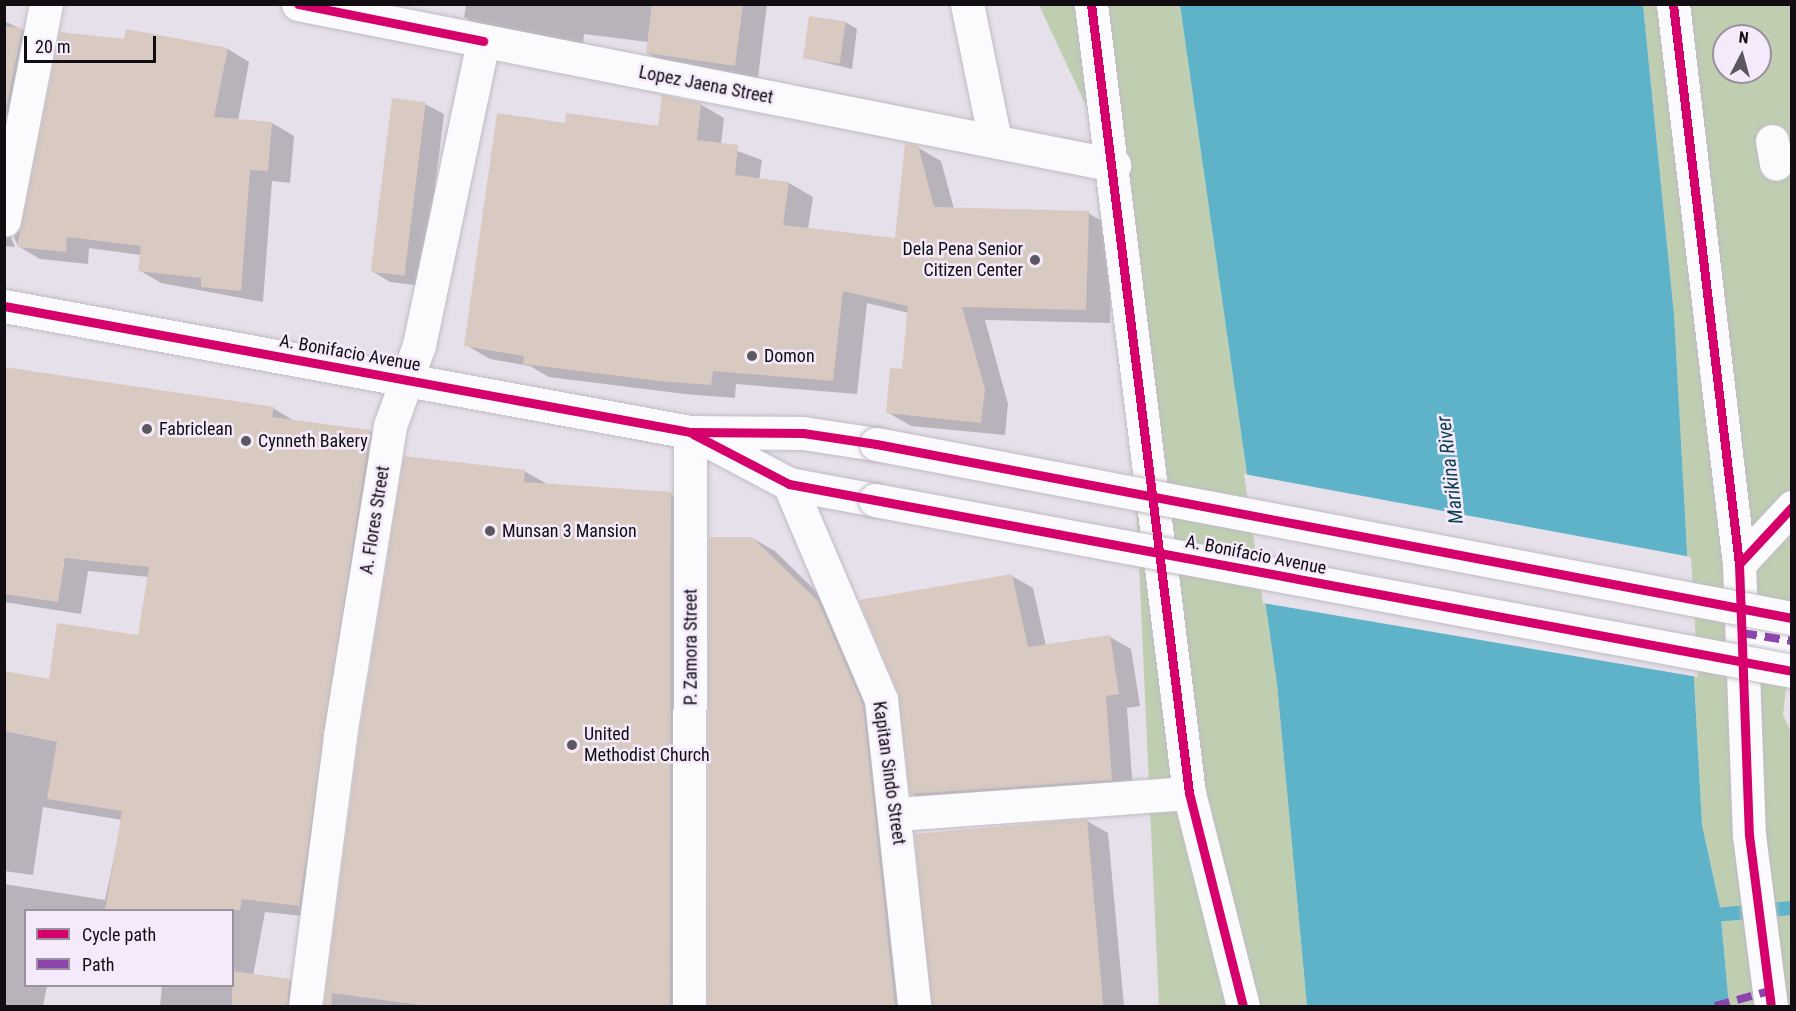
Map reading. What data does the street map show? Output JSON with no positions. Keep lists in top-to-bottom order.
{
  "streets": {
    "street": [
      "Lopez Jaena Street",
      "A. Bonifacio Avenue",
      "A. Flores Street",
      "P. Zamora Street",
      "Kapitan Sindo Street"
    ]
  },
  "crossings": [
    ["Lopez Jaena Street", "A. Flores Street"],
    ["A. Bonifacio Avenue", "A. Flores Street"],
    ["A. Bonifacio Avenue", "P. Zamora Street"],
    ["A. Bonifacio Avenue", "Kapitan Sindo Street"]
  ],
  "water": ["Marikina River"],
  "places": [
    "Dela Pena Senior Citizen Center",
    "Domon",
    "Fabriclean",
    "Cynneth Bakery",
    "Munsan 3 Mansion",
    "United Methodist Church"
  ],
  "legend": ["Cycle path", "Path"],
  "scale_bar": "20 m",
  "north": "top"
}
